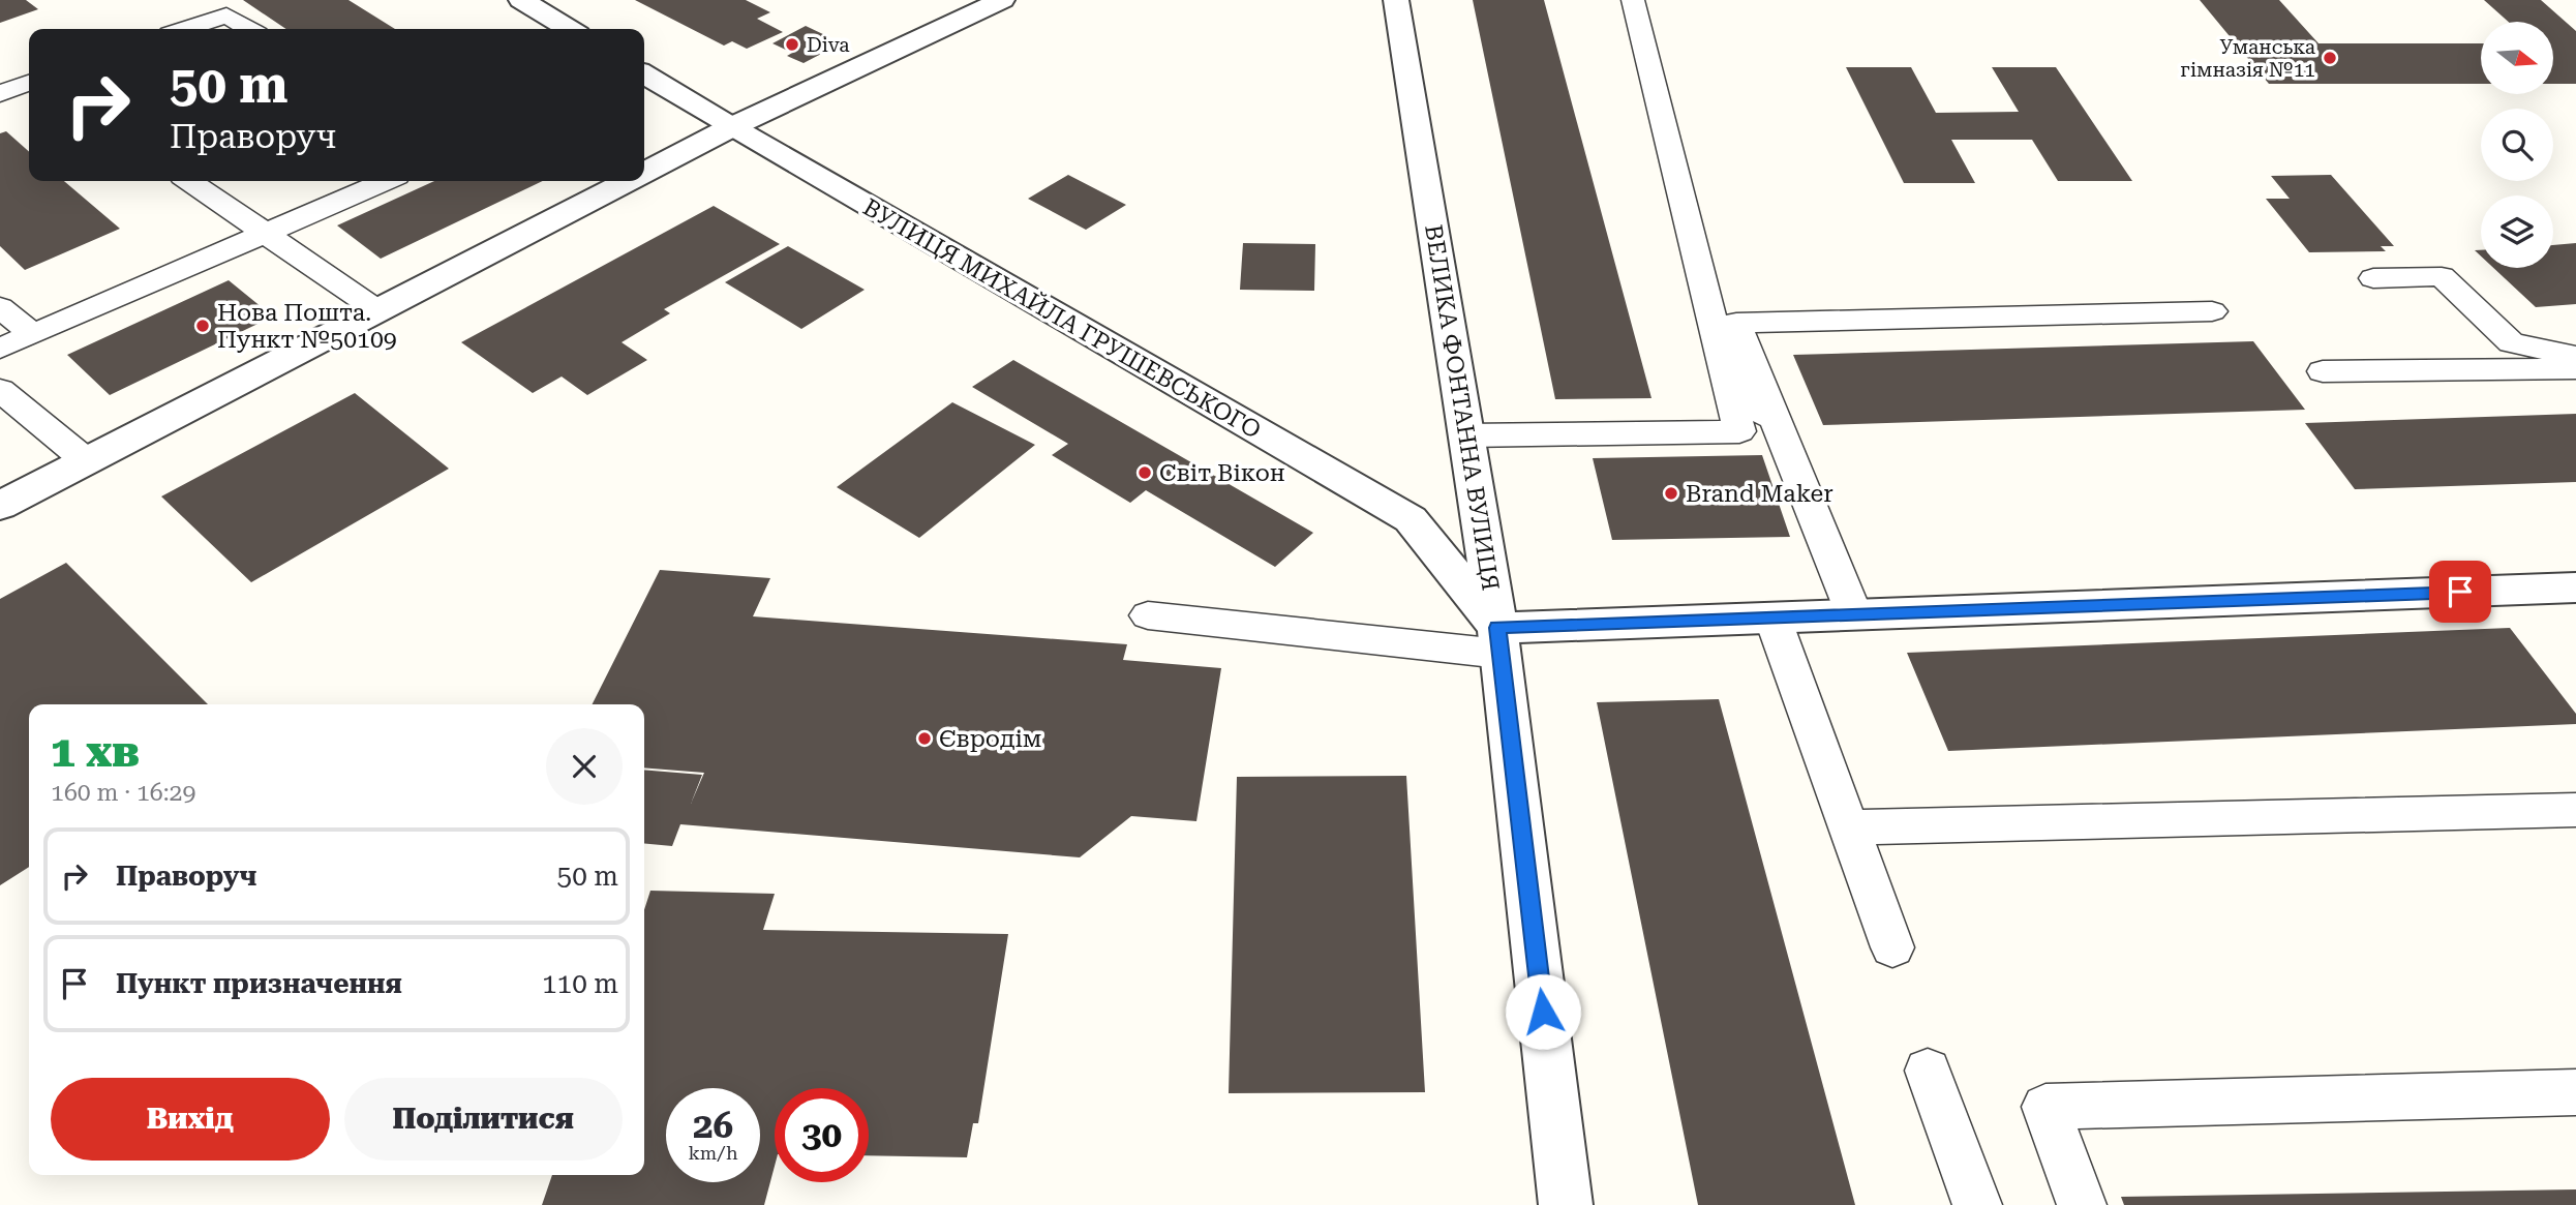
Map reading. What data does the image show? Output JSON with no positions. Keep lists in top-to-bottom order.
{
  "streets": {
    "street": ["ВУЛИЦЯ МИХАЙЛА ГРУШЕВСЬКОГО", "ВЕЛИКА ФОНТАННА ВУЛИЦЯ"]
  },
  "crossings": [
    ["ВУЛИЦЯ МИХАЙЛА ГРУШЕВСЬКОГО", "ВЕЛИКА ФОНТАННА ВУЛИЦЯ"]
  ],
  "places": [
    "Diva",
    "Уманська гімназія №11",
    "Нова Пошта. Пункт №50109",
    "Світ Вікон",
    "Brand Maker",
    "Євродім"
  ],
  "north": "right",
  "page": {
    "turn": ["50 m", "Праворуч"],
    "heading": ["1 хв", "160 m · 16:29"],
    "list": [
      {
        "name": "Праворуч",
        "value": "50 m"
      },
      {
        "name": "Пункт призначення",
        "value": "110 m"
      }
    ],
    "buttons": ["Вихід", "Поділитися"],
    "speed": "26 km/h",
    "limit": "30"
  }
}
